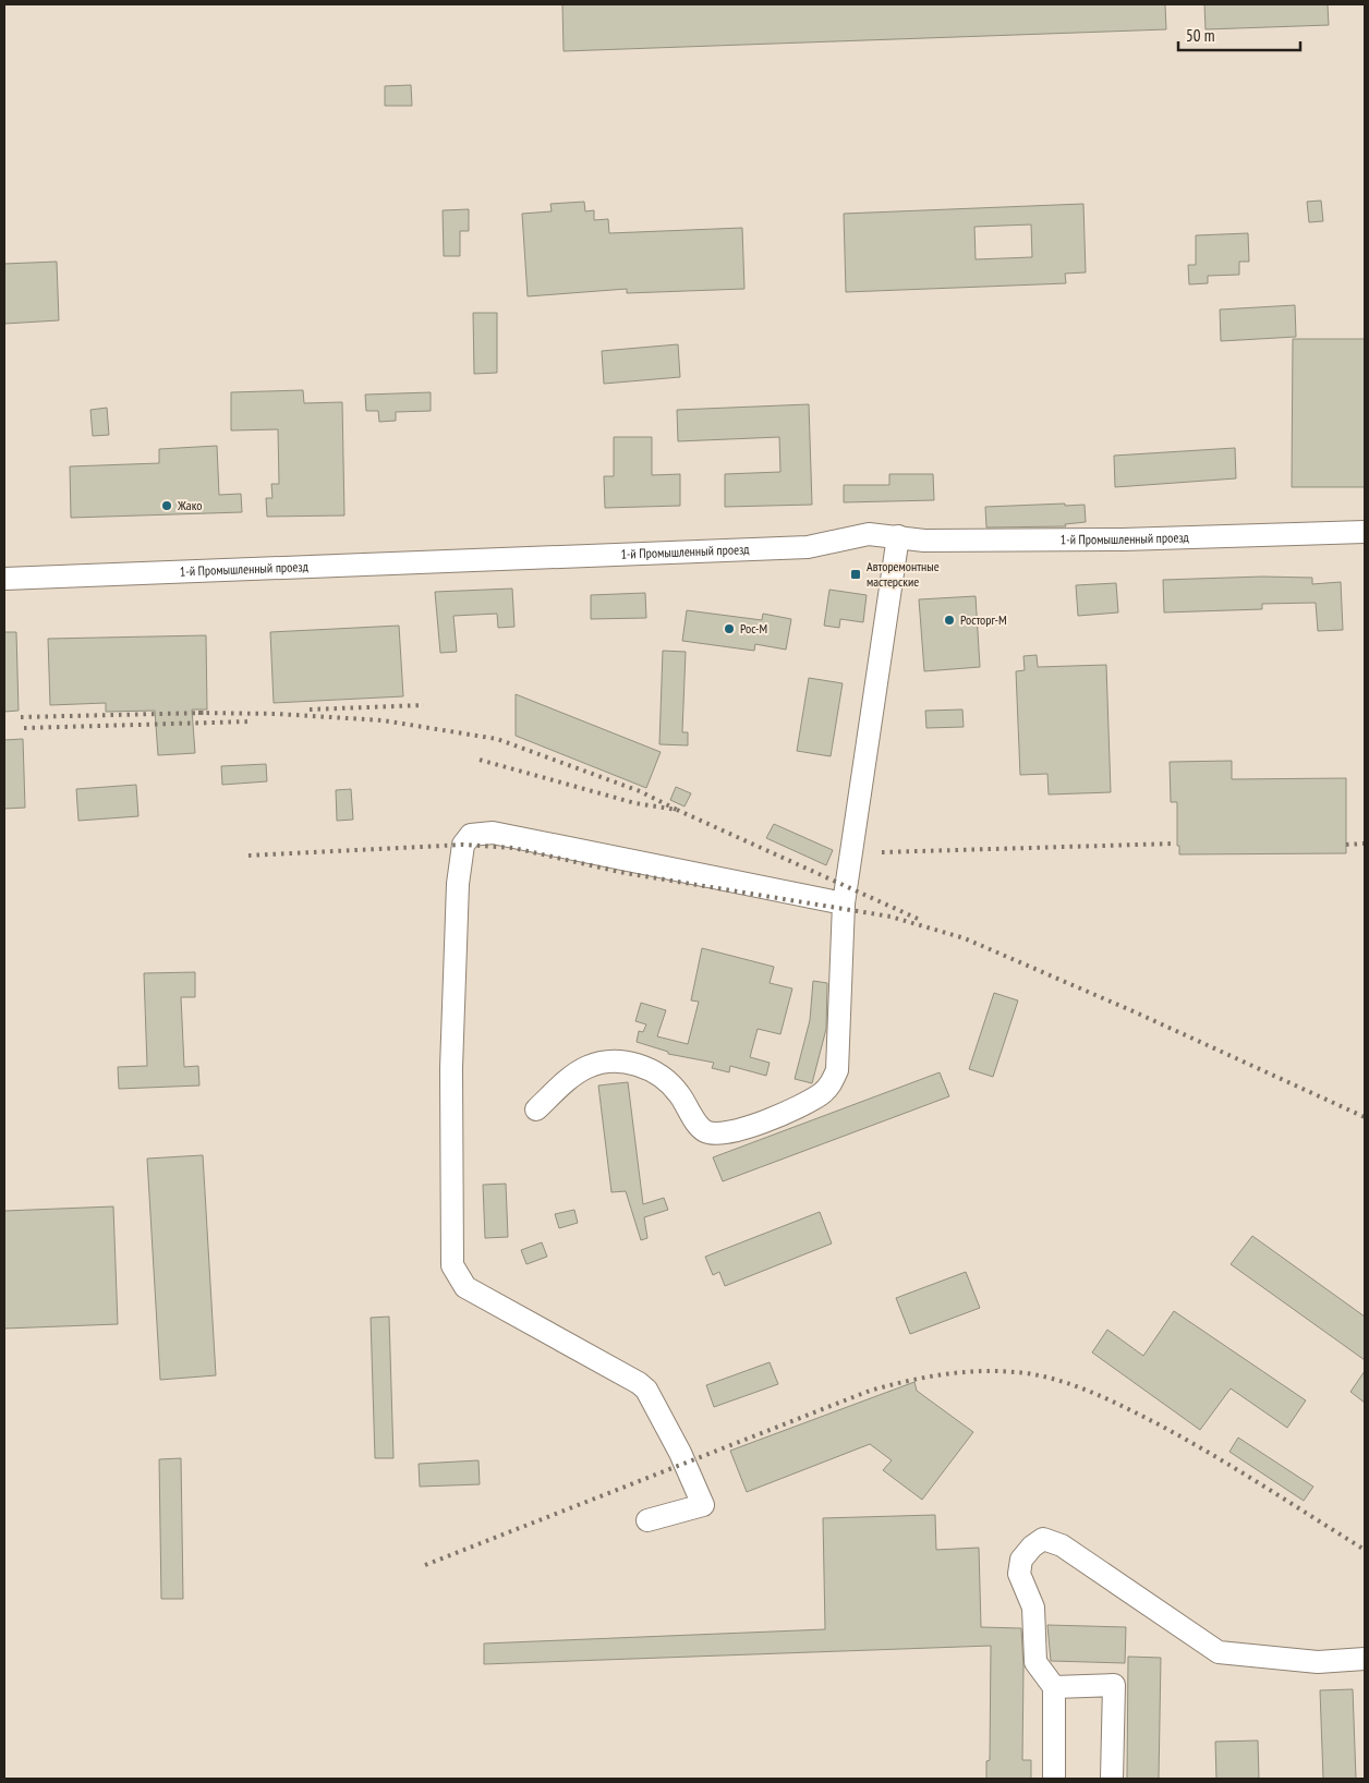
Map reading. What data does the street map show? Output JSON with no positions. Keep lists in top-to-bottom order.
{
  "streets": {
    "street": ["1-й Промышленный проезд"]
  },
  "places": {
    "other": ["Жако", "Росторг-М", "Рос-М"],
    "transit": ["Авторемонтные мастерские"]
  },
  "scale_bar": "50 m"
}
